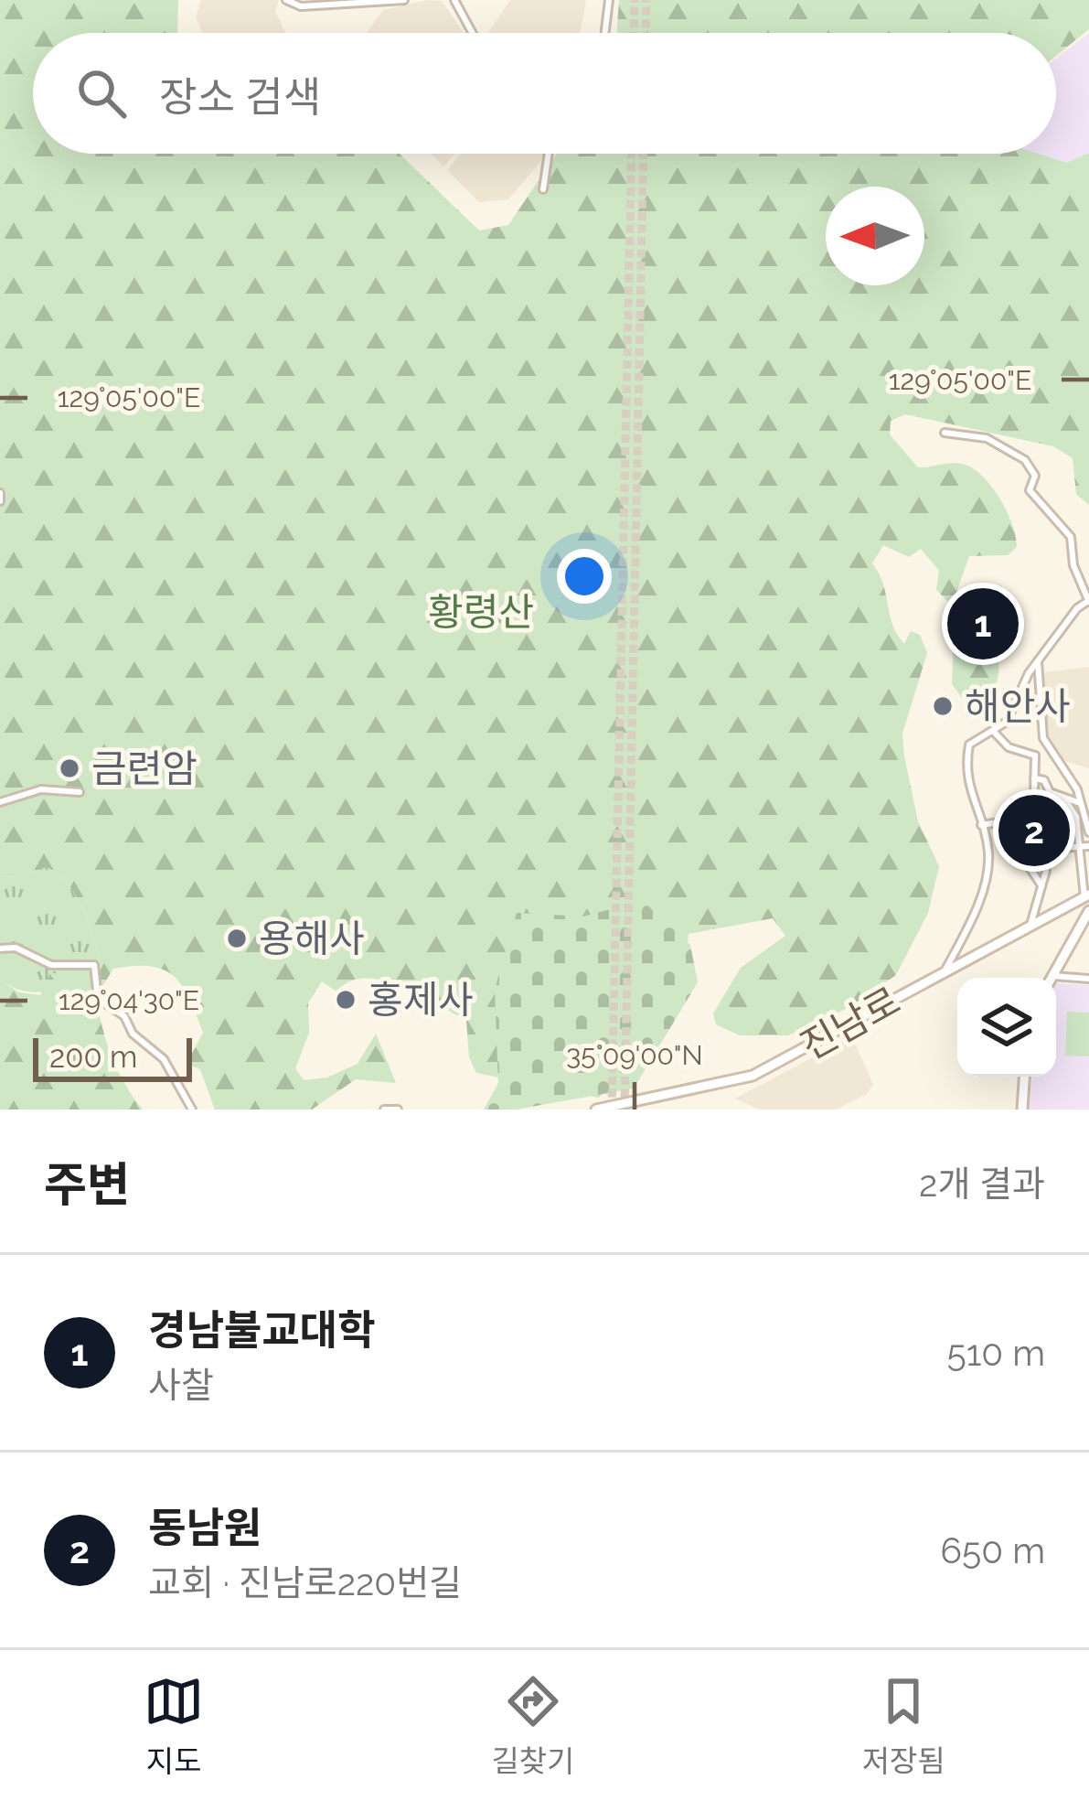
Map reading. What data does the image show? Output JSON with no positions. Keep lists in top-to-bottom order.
{
  "streets": {
    "main road": ["진남로"]
  },
  "parks": ["황령산"],
  "places": [
    "해안사",
    "금련암",
    "용해사",
    "홍제사"
  ],
  "scale_bar": "200 m",
  "north": "left",
  "page": {
    "search": "장소 검색",
    "pins": ["1", "2"],
    "scale": "200 m",
    "heading": ["주변", "2개 결과"],
    "list": [
      {
        "mark": "1",
        "name": "경남불교대학",
        "note": "사찰",
        "value": "510 m"
      },
      {
        "mark": "2",
        "name": "동남원",
        "note": "교회 · 진남로220번길",
        "value": "650 m"
      }
    ],
    "nav": ["지도", "길찾기", "저장됨"]
  },
  "coordinates": ["129°05'00\"E", "129°04'30\"E", "35°09'00\"N"]
}
